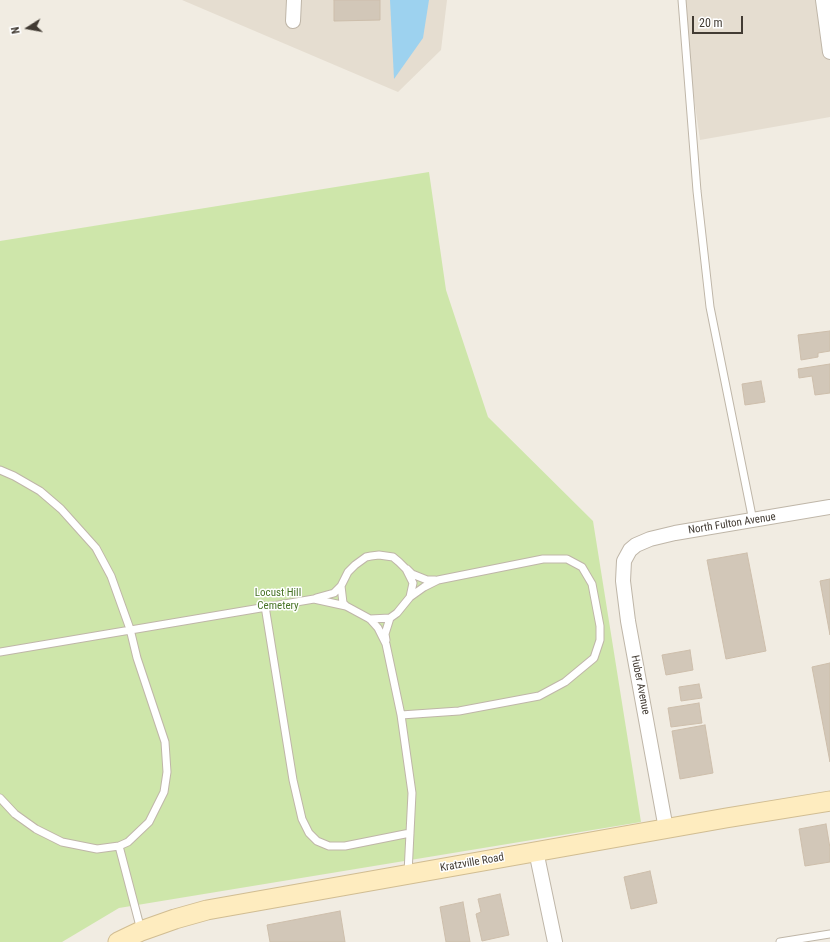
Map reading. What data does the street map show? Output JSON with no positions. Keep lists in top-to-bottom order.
{
  "streets": {
    "main road": ["Kratzville Road"],
    "street": ["North Fulton Avenue", "Huber Avenue"]
  },
  "crossings": [
    ["North Fulton Avenue", "Huber Avenue"],
    ["Huber Avenue", "Kratzville Road"]
  ],
  "parks": ["Locust Hill Cemetery"],
  "scale_bar": "20 m",
  "north": "left"
}
